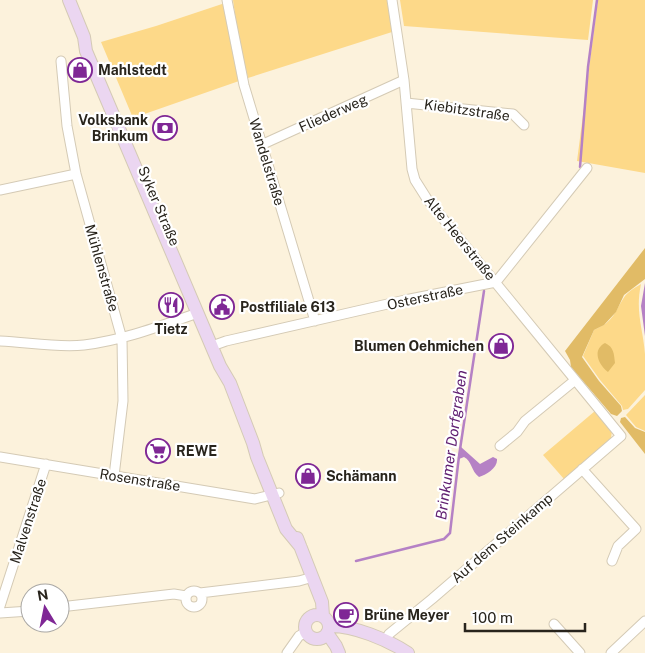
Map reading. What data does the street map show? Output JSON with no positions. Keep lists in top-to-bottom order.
{
  "streets": {
    "street": [
      "Kiebitzstraße",
      "Fliederweg",
      "Wandelstraße",
      "Syker Straße",
      "Alte Heerstraße",
      "Mühlenstraße",
      "Osterstraße",
      "Rosenstraße",
      "Malvenstraße",
      "Auf dem Steinkamp"
    ]
  },
  "crossings": [
    ["Kiebitzstraße", "Alte Heerstraße"],
    ["Fliederweg", "Wandelstraße"],
    ["Fliederweg", "Alte Heerstraße"],
    ["Wandelstraße", "Osterstraße"],
    ["Syker Straße", "Osterstraße"],
    ["Syker Straße", "Rosenstraße"],
    ["Alte Heerstraße", "Osterstraße"],
    ["Alte Heerstraße", "Auf dem Steinkamp"],
    ["Mühlenstraße", "Rosenstraße"],
    ["Rosenstraße", "Malvenstraße"]
  ],
  "water": ["Brinkumer Dorfgraben"],
  "places": {
    "shop": ["Mahlstedt", "Blumen Oehmichen", "Schämann"],
    "bank": ["Volksbank Brinkum"],
    "restaurant": ["Tietz"],
    "public building": ["Postfiliale 613"],
    "supermarket": ["REWE"],
    "cafe": ["Brüne Meyer"]
  },
  "scale_bar": "100 m",
  "north": "top"
}
